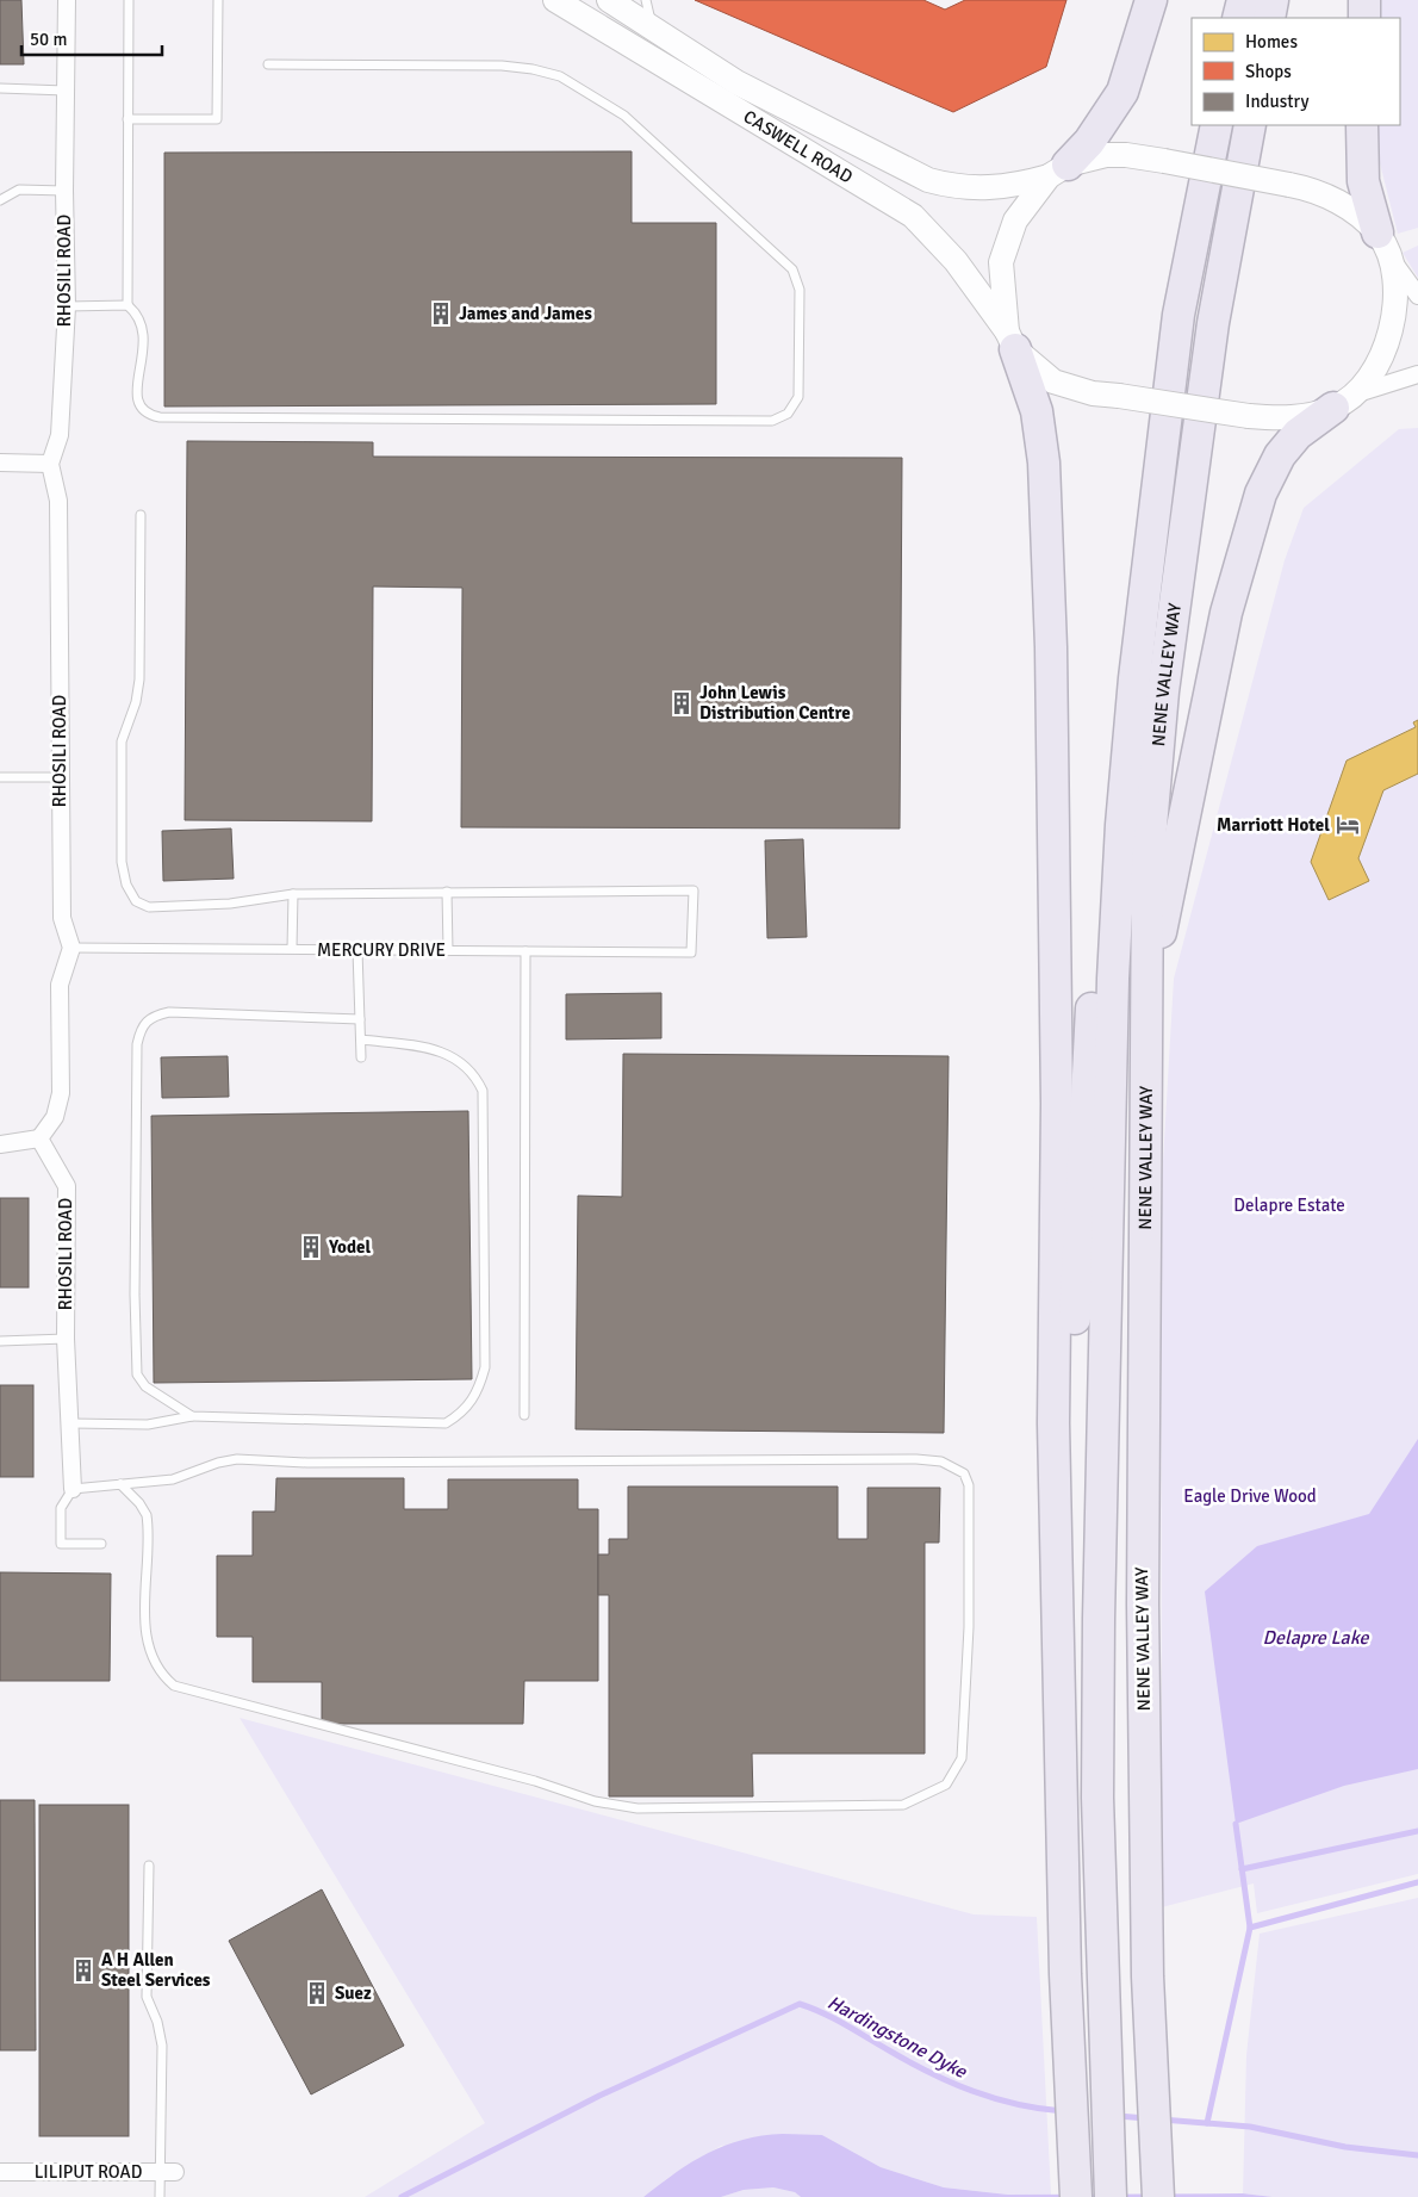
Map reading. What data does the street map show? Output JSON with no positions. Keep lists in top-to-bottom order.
{
  "streets": {
    "highway": ["NENE VALLEY WAY"],
    "street": ["CASWELL ROAD", "RHOSILI ROAD", "LILIPUT ROAD"],
    "lane": ["MERCURY DRIVE"]
  },
  "crossings": [
    ["RHOSILI ROAD", "MERCURY DRIVE"]
  ],
  "water": ["Delapre Lake", "Hardingstone Dyke"],
  "parks": ["Delapre Estate", "Eagle Drive Wood"],
  "places": {
    "building": [
      "James and James",
      "John Lewis Distribution Centre",
      "Yodel",
      "A H Allen Steel Services",
      "Suez"
    ],
    "hotel": ["Marriott Hotel"]
  },
  "legend": ["Homes", "Shops", "Industry"],
  "scale_bar": "50 m"
}
